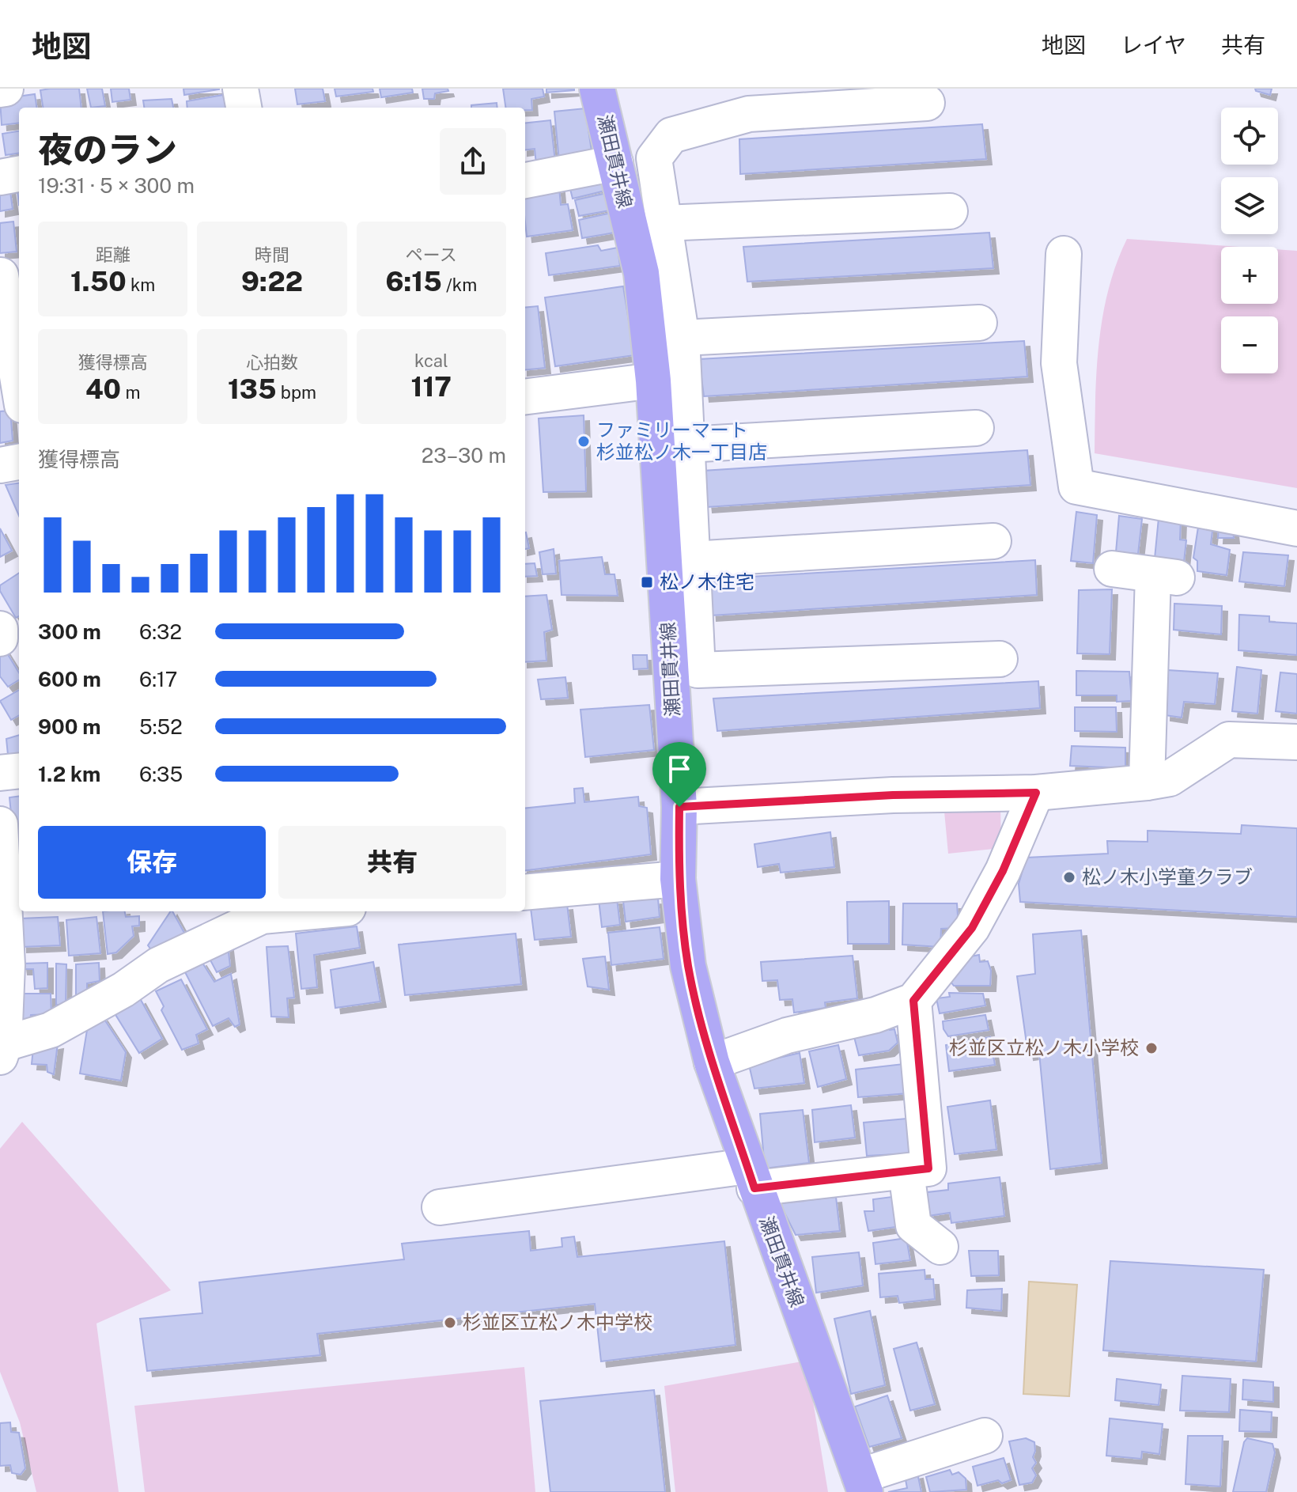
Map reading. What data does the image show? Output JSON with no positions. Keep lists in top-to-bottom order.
{
  "streets": {
    "main road": ["瀬田貫井線"]
  },
  "places": {
    "other": [
      "ファミリーマート 杉並松ノ木一丁目店",
      "松ノ木小学童クラブ",
      "杉並区立松ノ木小学校",
      "杉並区立松ノ木中学校"
    ],
    "transit": ["松ノ木住宅"]
  },
  "page": {
    "header": "地図",
    "nav": ["地図", "レイヤ", "共有"],
    "map_buttons": ["+", "−"],
    "heading": ["夜のラン", "19:31 · 5 × 300 m"],
    "stats": [
      ["距離", "1.50 km"],
      ["時間", "9:22"],
      ["ペース", "6:15 /km"],
      ["獲得標高", "40 m"],
      ["心拍数", "135 bpm"],
      ["kcal", "117"]
    ],
    "chart": ["獲得標高", "23–30 m"],
    "list": [
      {
        "name": "300 m",
        "note": "6:32"
      },
      {
        "name": "600 m",
        "note": "6:17"
      },
      {
        "name": "900 m",
        "note": "5:52"
      },
      {
        "name": "1.2 km",
        "note": "6:35"
      }
    ],
    "buttons": ["保存", "共有"]
  }
}
